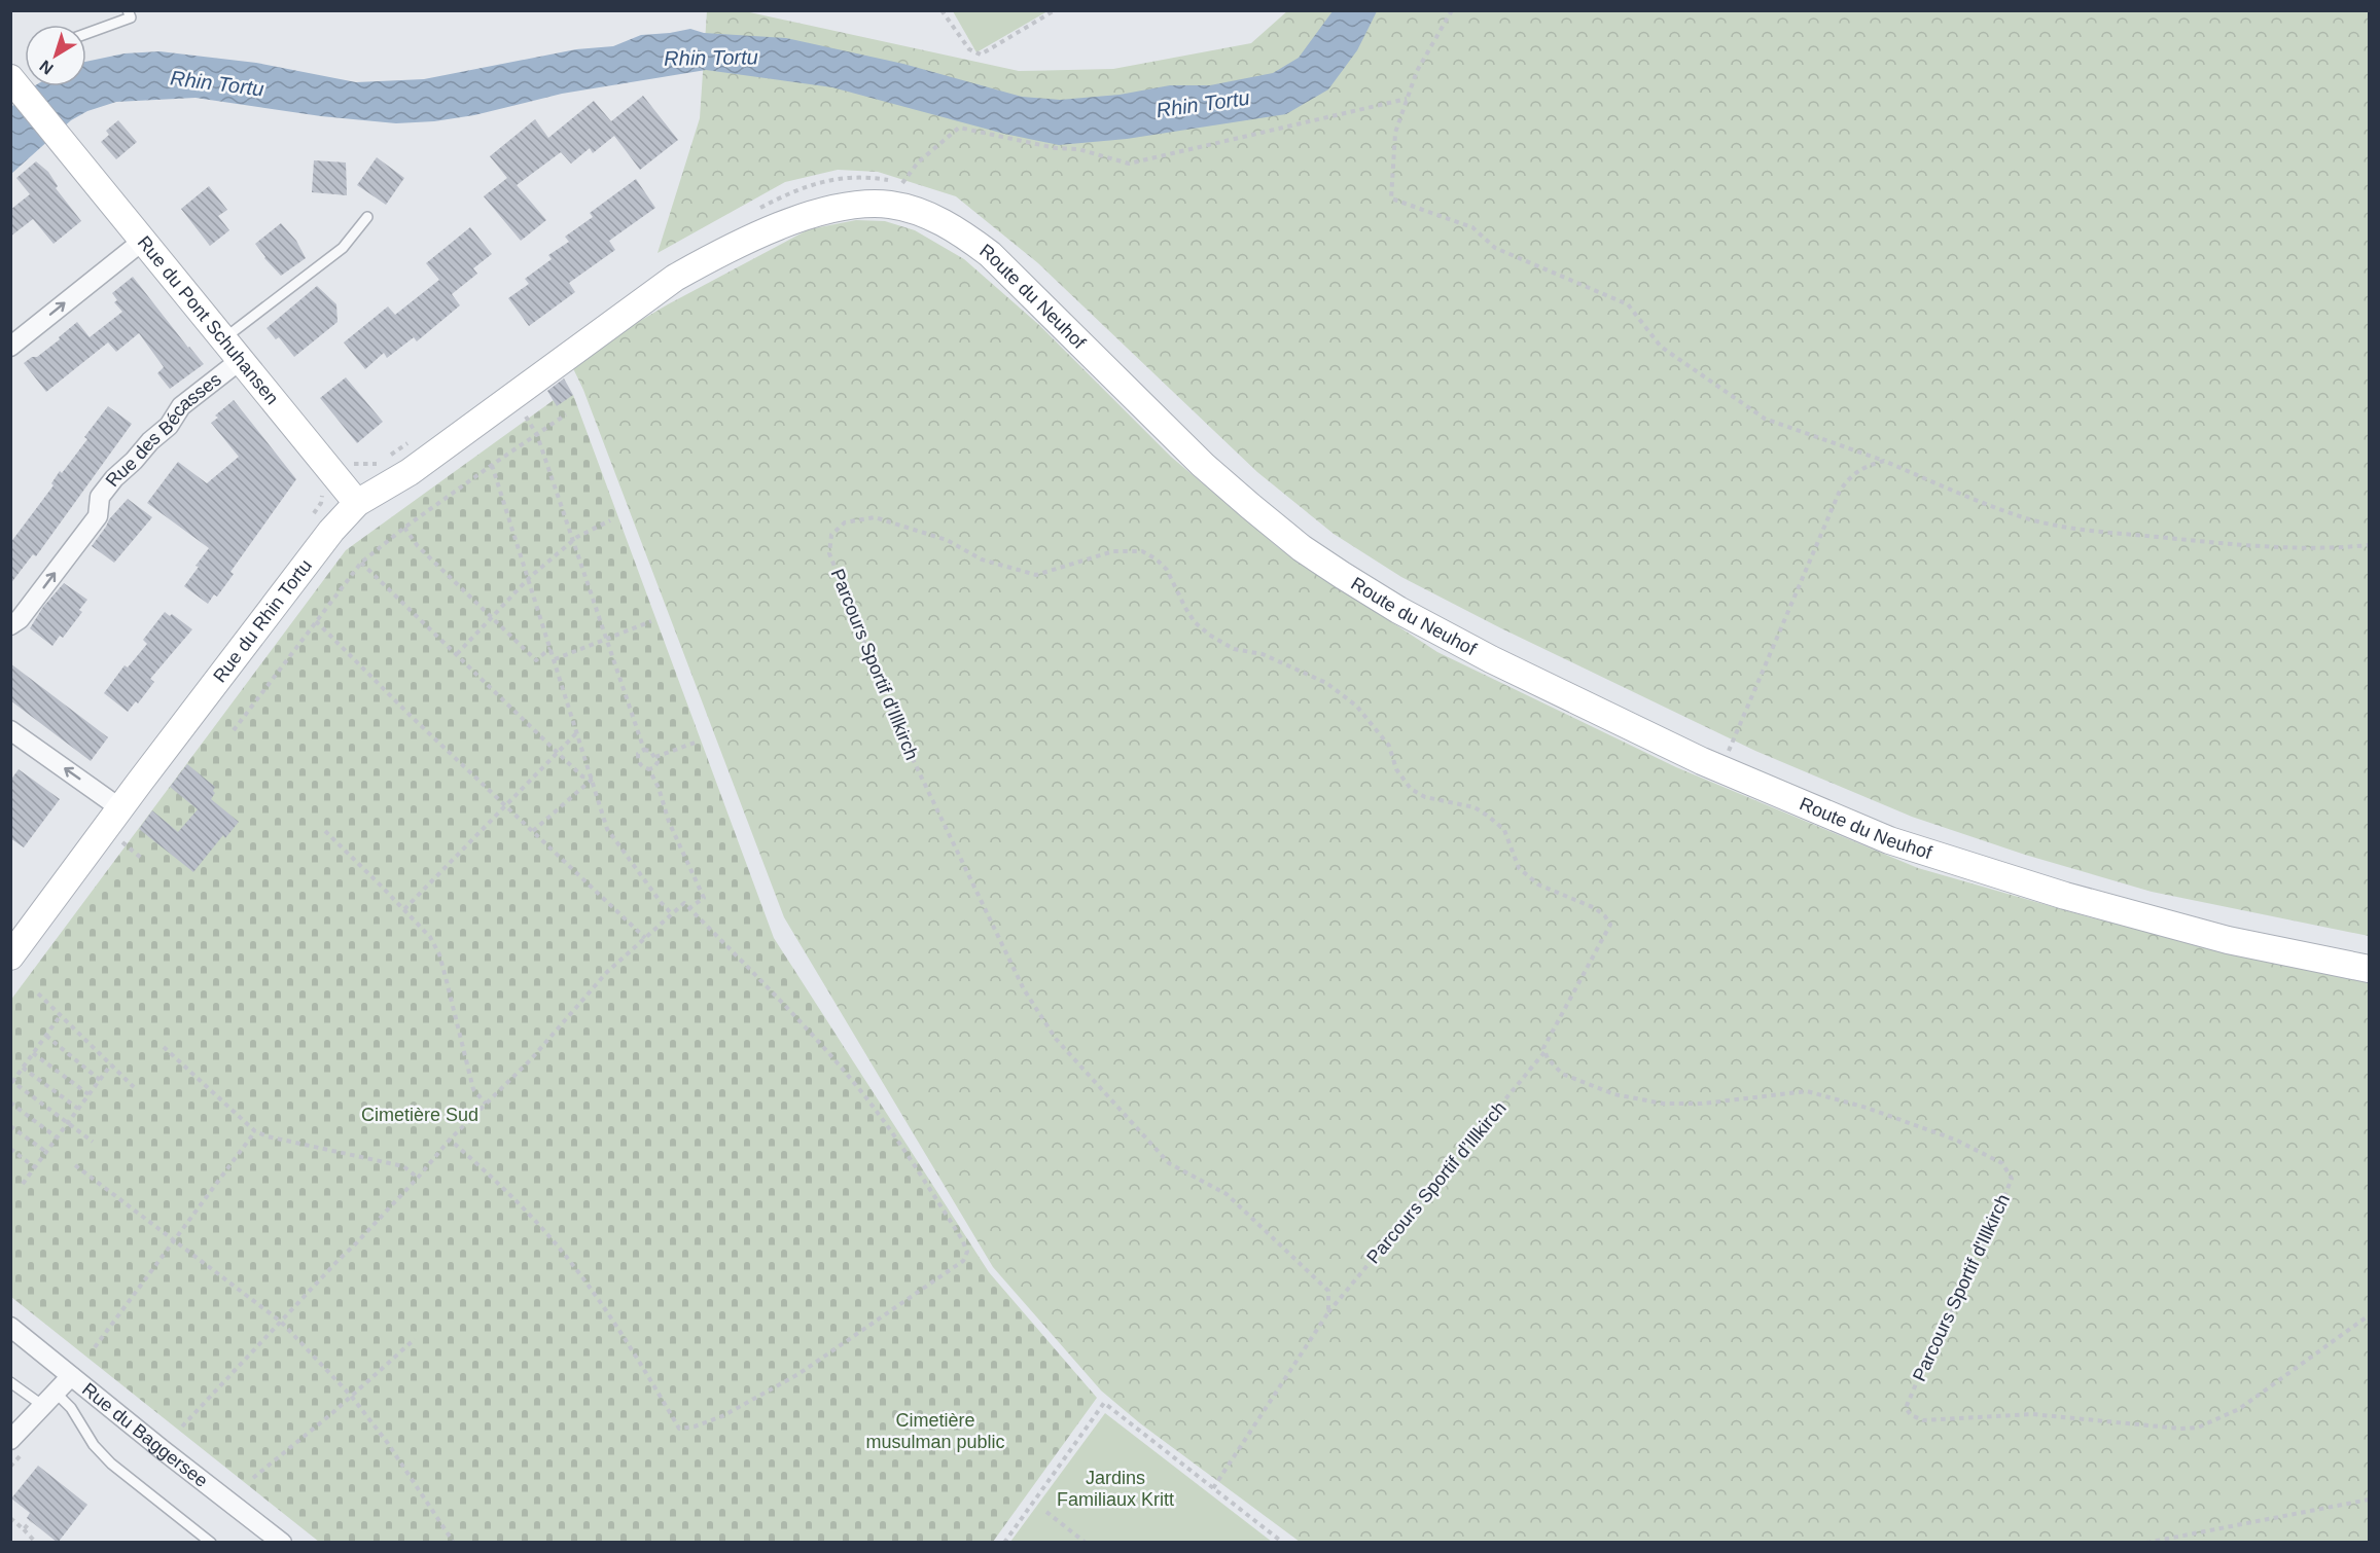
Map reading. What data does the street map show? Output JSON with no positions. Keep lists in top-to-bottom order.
{
  "streets": {
    "street": [
      "Route du Neuhof",
      "Rue du Pont Schuhansen",
      "Rue des Bécasses",
      "Rue du Rhin Tortu",
      "Rue du Baggersee"
    ],
    "path": ["Parcours Sportif d'Illkirch", "Parcours Sportif d’Illkirch"]
  },
  "crossings": [
    ["Route du Neuhof", "Rue du Rhin Tortu"],
    ["Rue du Pont Schuhansen", "Rue des Bécasses"],
    ["Rue du Pont Schuhansen", "Rue du Rhin Tortu"],
    ["Parcours Sportif d'Illkirch", "Parcours Sportif d’Illkirch"]
  ],
  "water": ["Rhin Tortu"],
  "parks": ["Cimetière Sud", "Cimetière musulman public", "Jardins Familiaux Kritt"],
  "north": "bottom left"
}
